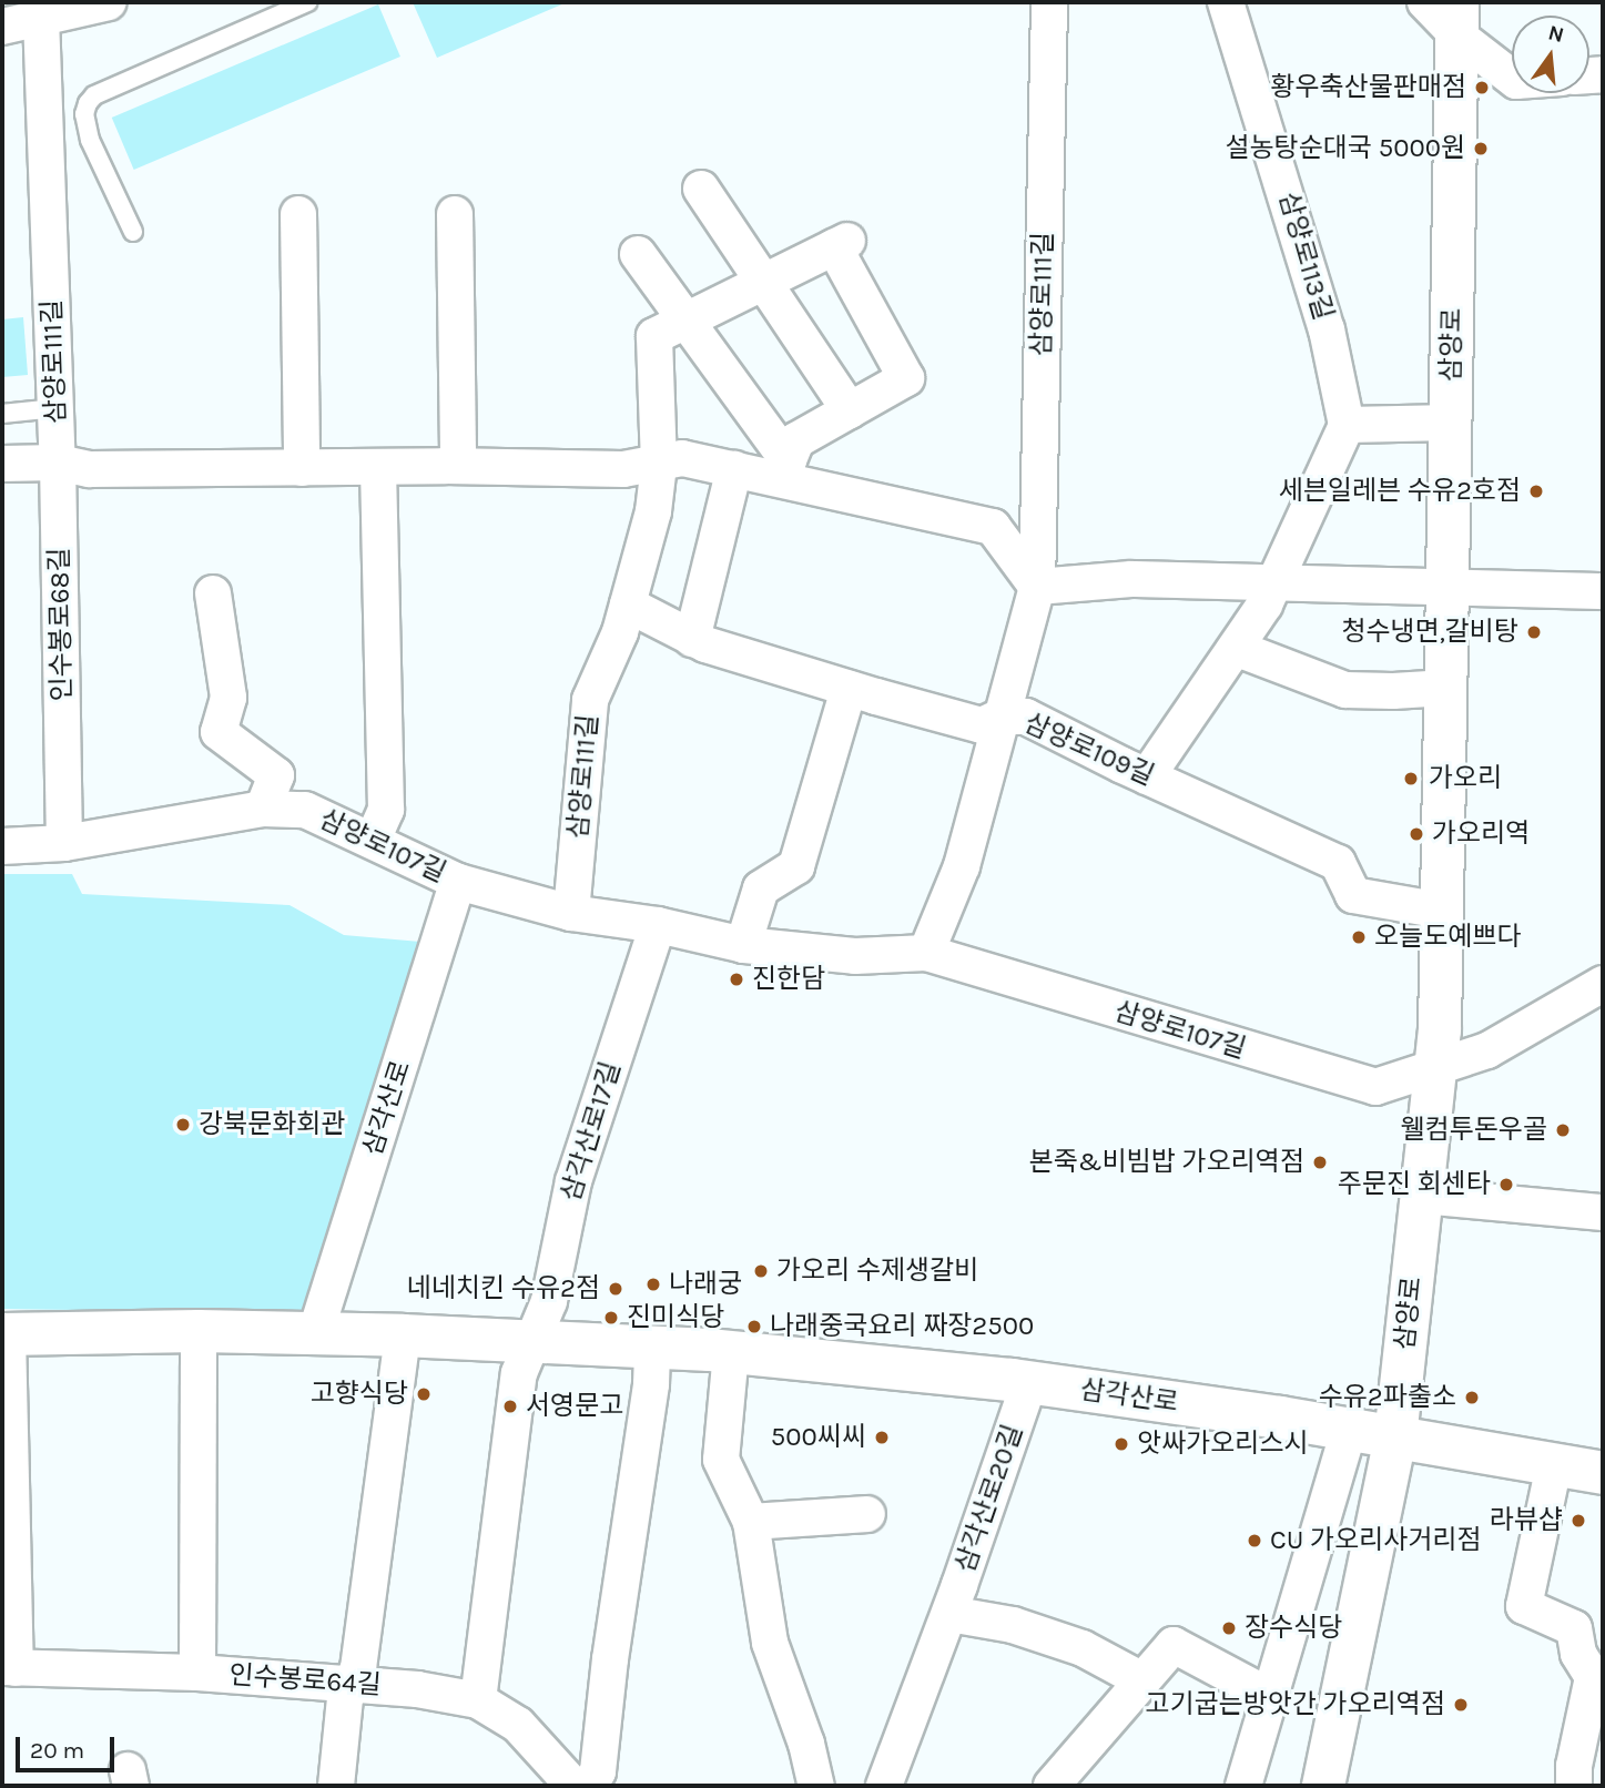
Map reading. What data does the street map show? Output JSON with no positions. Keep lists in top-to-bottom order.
{
  "streets": {
    "main road": ["삼양로", "삼각산로"],
    "street": [
      "삼양로113길",
      "삼양로111길",
      "인수봉로68길",
      "삼양로109길",
      "삼양로107길",
      "삼각산로17길",
      "삼각산로20길",
      "인수봉로64길"
    ]
  },
  "crossings": [
    ["삼양로111길", "인수봉로68길"],
    ["삼양로111길", "삼양로109길"],
    ["삼양로111길", "삼양로107길"],
    ["삼양로", "삼양로109길"],
    ["삼양로", "삼양로107길"],
    ["삼양로", "삼각산로"],
    ["삼양로107길", "삼각산로"],
    ["삼양로107길", "삼각산로17길"],
    ["삼각산로", "삼각산로17길"],
    ["삼각산로", "삼각산로20길"],
    ["삼각산로", "인수봉로64길"]
  ],
  "places": [
    "황우축산물판매점",
    "설농탕순대국 5000원",
    "세븐일레븐 수유2호점",
    "청수냉면,갈비탕",
    "가오리",
    "가오리역",
    "오늘도예쁘다",
    "진한담",
    "강북문화회관",
    "웰컴투돈우골",
    "본죽&비빔밥 가오리역점",
    "주문진 회센타",
    "가오리 수제생갈비",
    "나래궁",
    "네네치킨 수유2점",
    "진미식당",
    "나래중국요리 짜장2500",
    "고향식당",
    "수유2파출소",
    "서영문고",
    "500씨씨",
    "앗싸가오리스시",
    "라뷰샵",
    "CU 가오리사거리점",
    "장수식당",
    "고기굽는방앗간 가오리역점"
  ],
  "scale_bar": "20 m",
  "north": "top"
}
